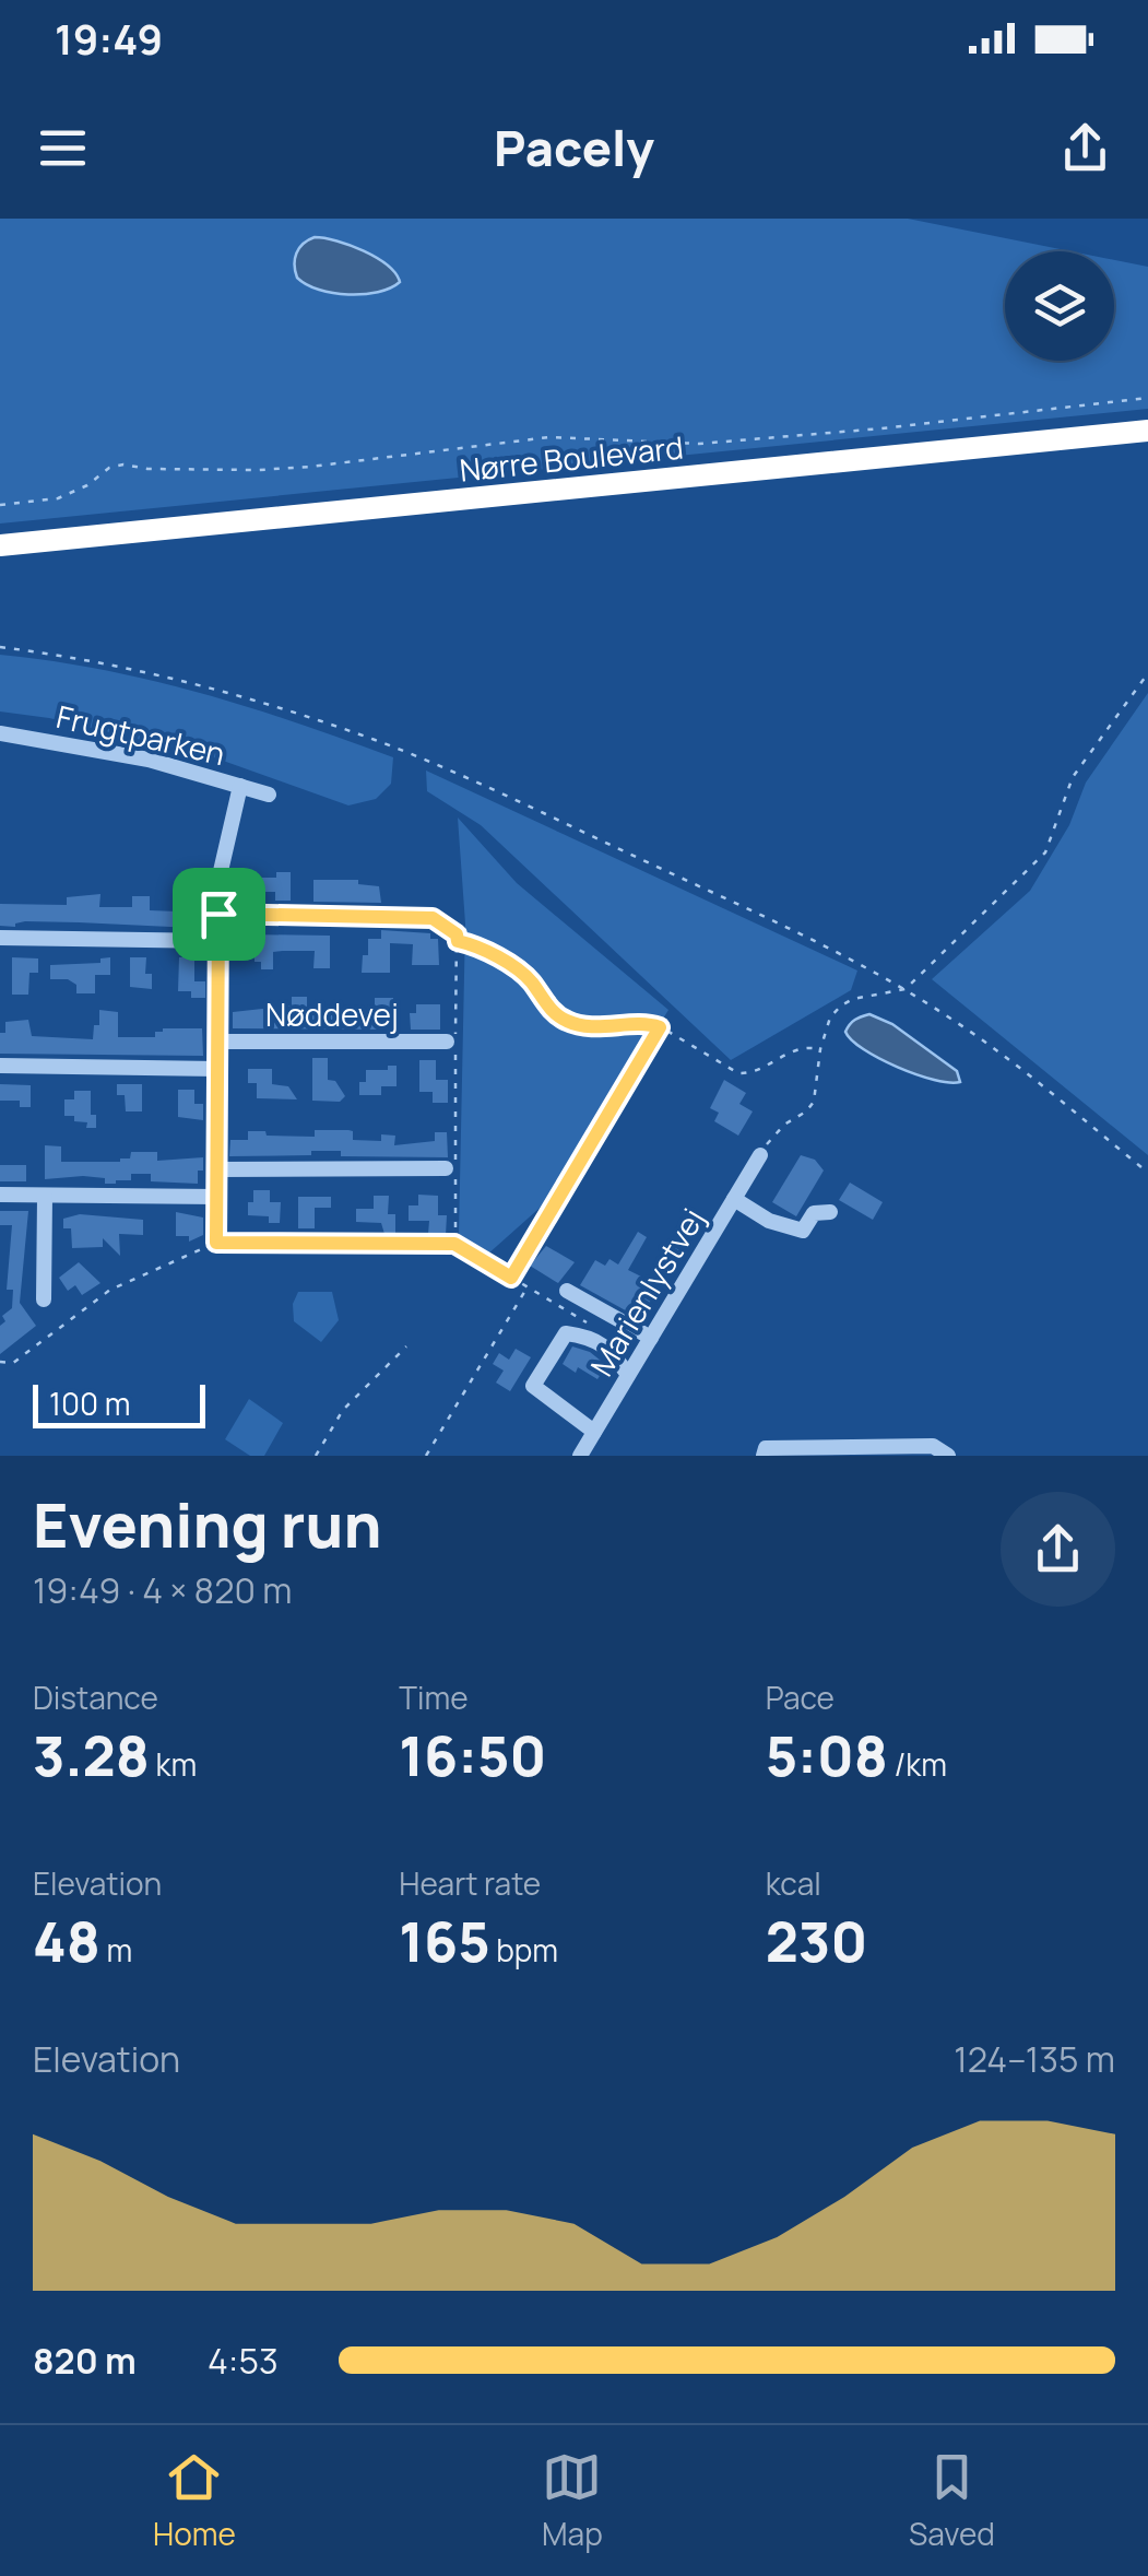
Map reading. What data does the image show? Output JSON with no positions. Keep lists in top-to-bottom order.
{
  "streets": {
    "highway": ["Nørre Boulevard"],
    "street": ["Frugtparken", "Nøddevej", "Marienlystvej"]
  },
  "scale_bar": "100 m",
  "page": {
    "status": "19:49",
    "header": "Pacely",
    "scale": "100 m",
    "heading": ["Evening run", "19:49 · 4 × 820 m"],
    "stats": [
      ["Distance", "3.28 km"],
      ["Time", "16:50"],
      ["Pace", "5:08 /km"],
      ["Elevation", "48 m"],
      ["Heart rate", "165 bpm"],
      ["kcal", "230"]
    ],
    "chart": ["Elevation", "124–135 m"],
    "list": [
      {
        "name": "820 m",
        "note": "4:53"
      }
    ],
    "tabs": ["Home", "Map", "Saved"]
  }
}
